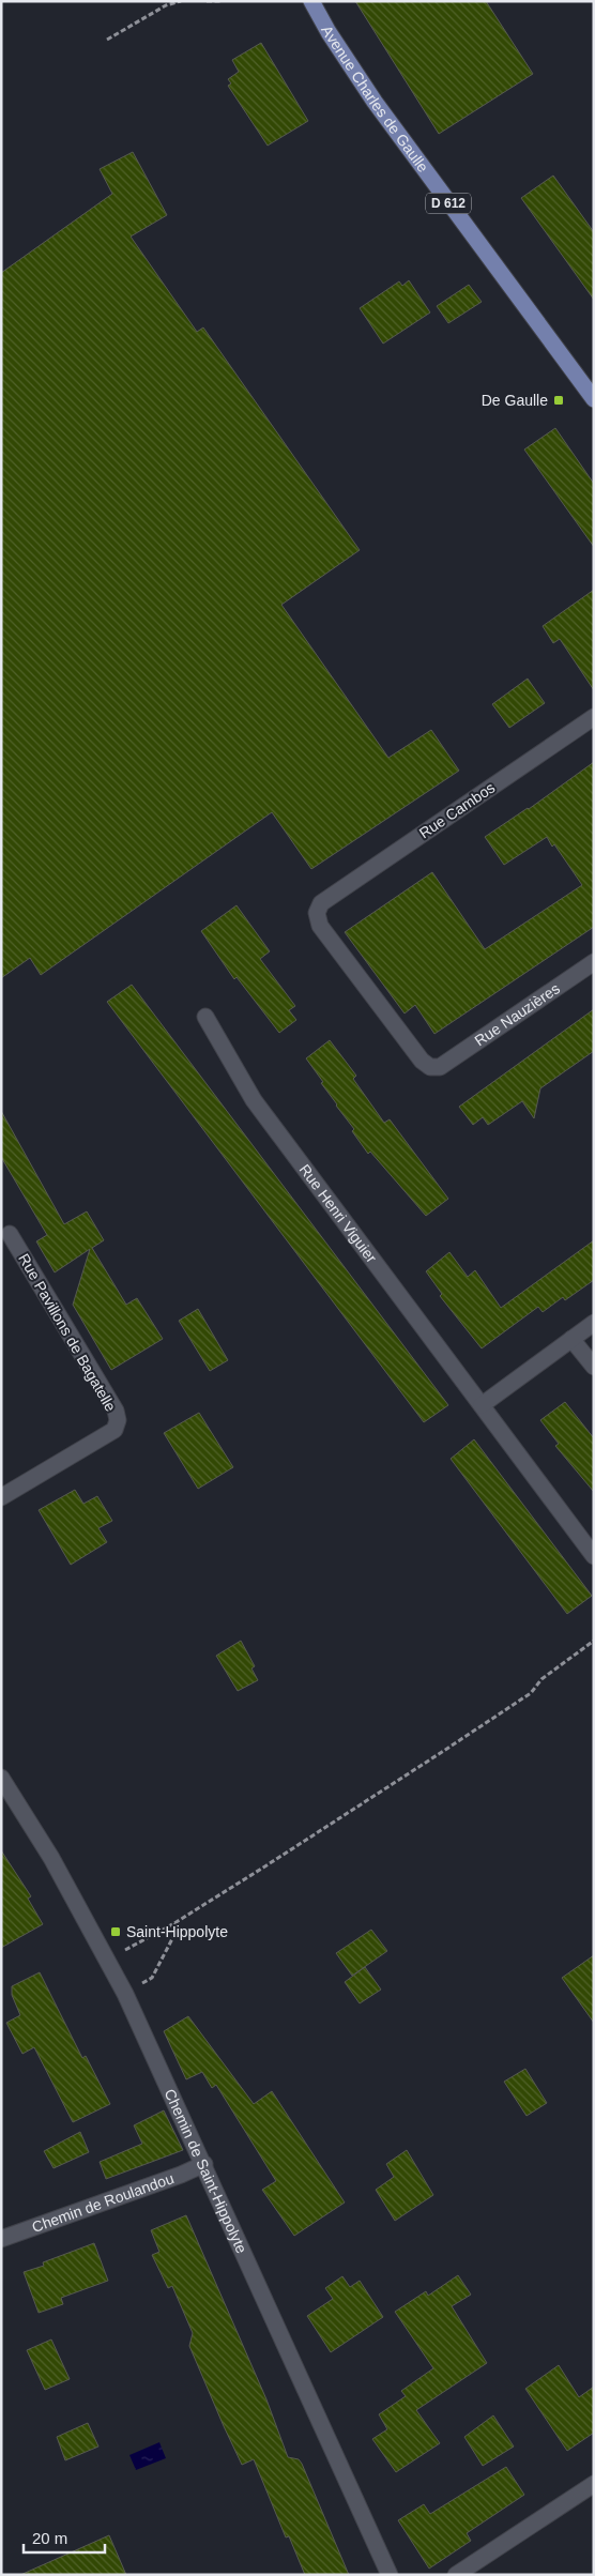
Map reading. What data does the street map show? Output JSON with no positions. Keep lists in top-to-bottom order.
{
  "streets": {
    "main road": ["Avenue Charles de Gaulle", "D 612"],
    "street": [
      "Rue Cambos",
      "Rue Nauzières",
      "Rue Henri Viguier",
      "Rue Pavillons de Bagatelle",
      "Chemin de Saint-Hippolyte",
      "Chemin de Roulandou"
    ]
  },
  "crossings": [
    ["Rue Cambos", "Rue Nauzières"],
    ["Chemin de Saint-Hippolyte", "Chemin de Roulandou"]
  ],
  "places": {
    "transit": ["De Gaulle", "Saint-Hippolyte"]
  },
  "scale_bar": "20 m"
}
